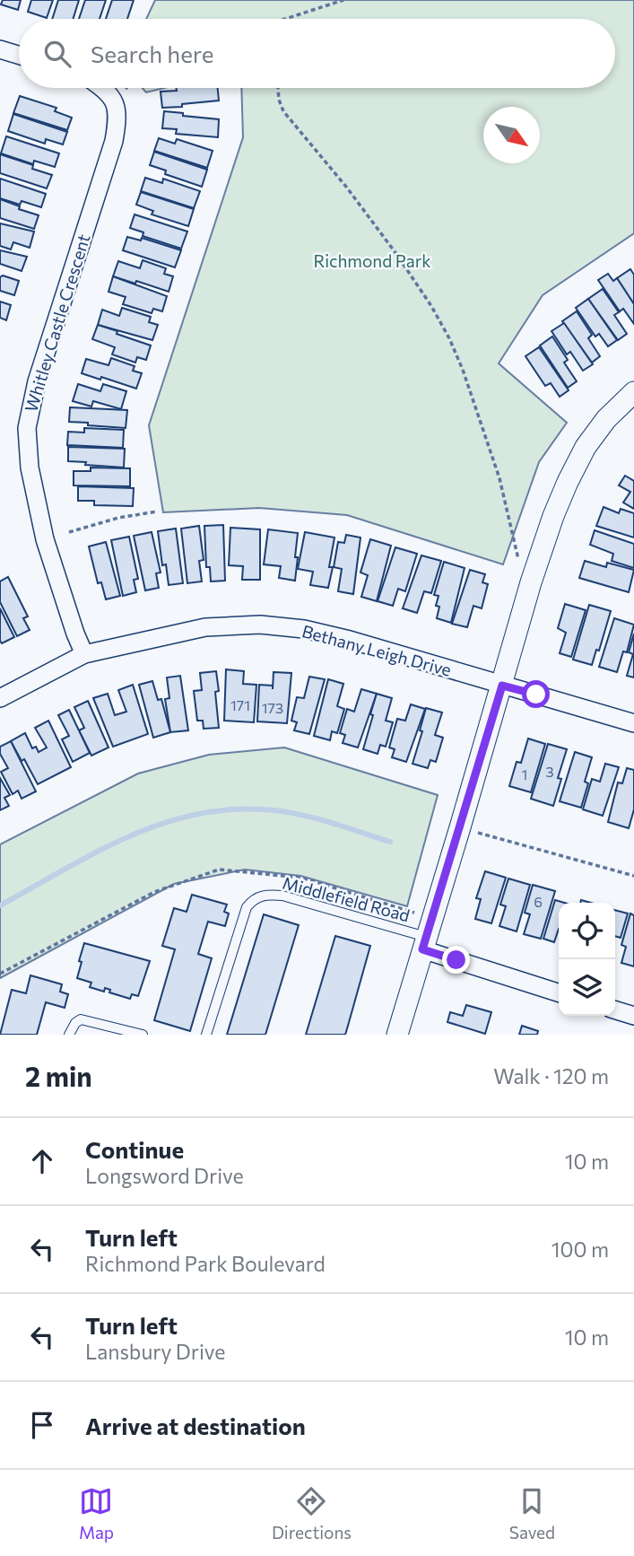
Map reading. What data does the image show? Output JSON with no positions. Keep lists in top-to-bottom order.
{
  "streets": {
    "street": ["Whitley Castle Crescent", "Bethany Leigh Drive"],
    "lane": ["Middlefield Road"]
  },
  "crossings": [
    ["Whitley Castle Crescent", "Bethany Leigh Drive"]
  ],
  "parks": ["Richmond Park"],
  "house_numbers": [
    "171",
    "173",
    "3",
    "1",
    "6"
  ],
  "north": "bottom right",
  "page": {
    "search": "Search here",
    "heading": ["2 min", "Walk · 120 m"],
    "list": [
      ["Continue", "Longsword Drive", "10 m"],
      ["Turn left", "Richmond Park Boulevard", "100 m"],
      ["Turn left", "Lansbury Drive", "10 m"],
      "Arrive at destination"
    ],
    "nav": ["Map", "Directions", "Saved"]
  }
}
